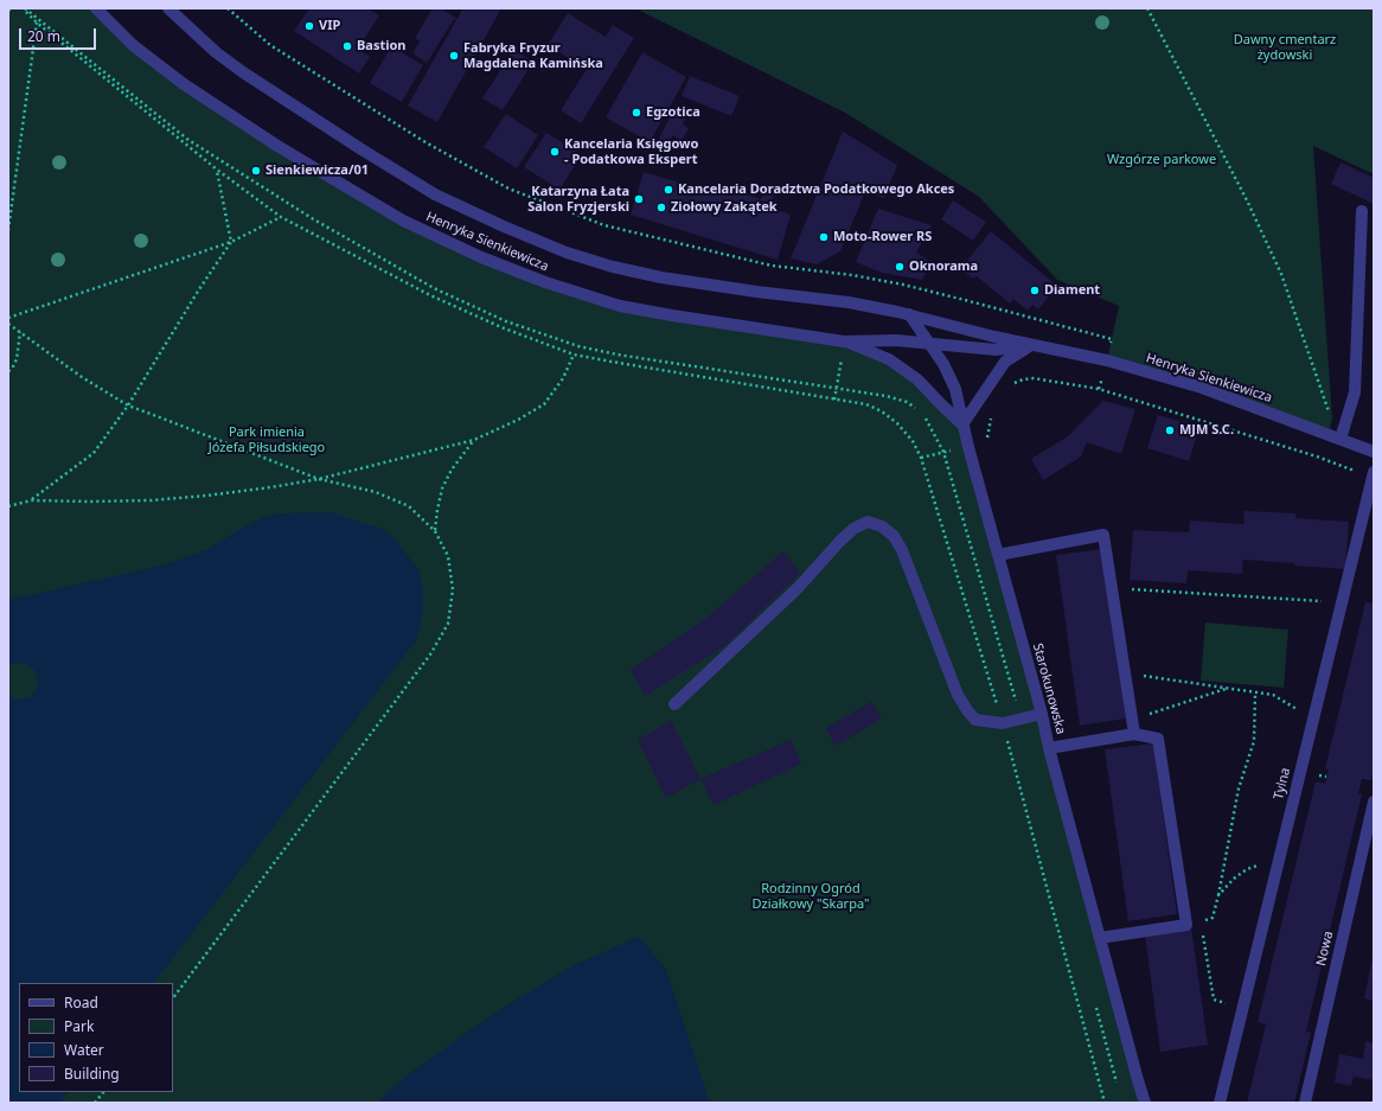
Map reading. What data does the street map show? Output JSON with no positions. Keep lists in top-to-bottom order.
{
  "streets": {
    "street": [
      "Henryka Sienkiewicza",
      "Starokunowska",
      "Tylna",
      "Nowa"
    ]
  },
  "parks": [
    "Dawny cmentarz żydowski",
    "Wzgórze parkowe",
    "Park imienia Józefa Piłsudskiego",
    "Rodzinny Ogród Działkowy \"Skarpa\""
  ],
  "places": [
    "VIP",
    "Bastion",
    "Fabryka Fryzur Magdalena Kamińska",
    "Egzotica",
    "Kancelaria Księgowo - Podatkowa Ekspert",
    "Sienkiewicza/01",
    "Kancelaria Doradztwa Podatkowego Akces",
    "Katarzyna Łata Salon Fryzjerski",
    "Ziołowy Zakątek",
    "Moto-Rower RS",
    "Oknorama",
    "Diament",
    "MJM S.C."
  ],
  "legend": [
    "Road",
    "Park",
    "Water",
    "Building"
  ],
  "scale_bar": "20 m"
}
